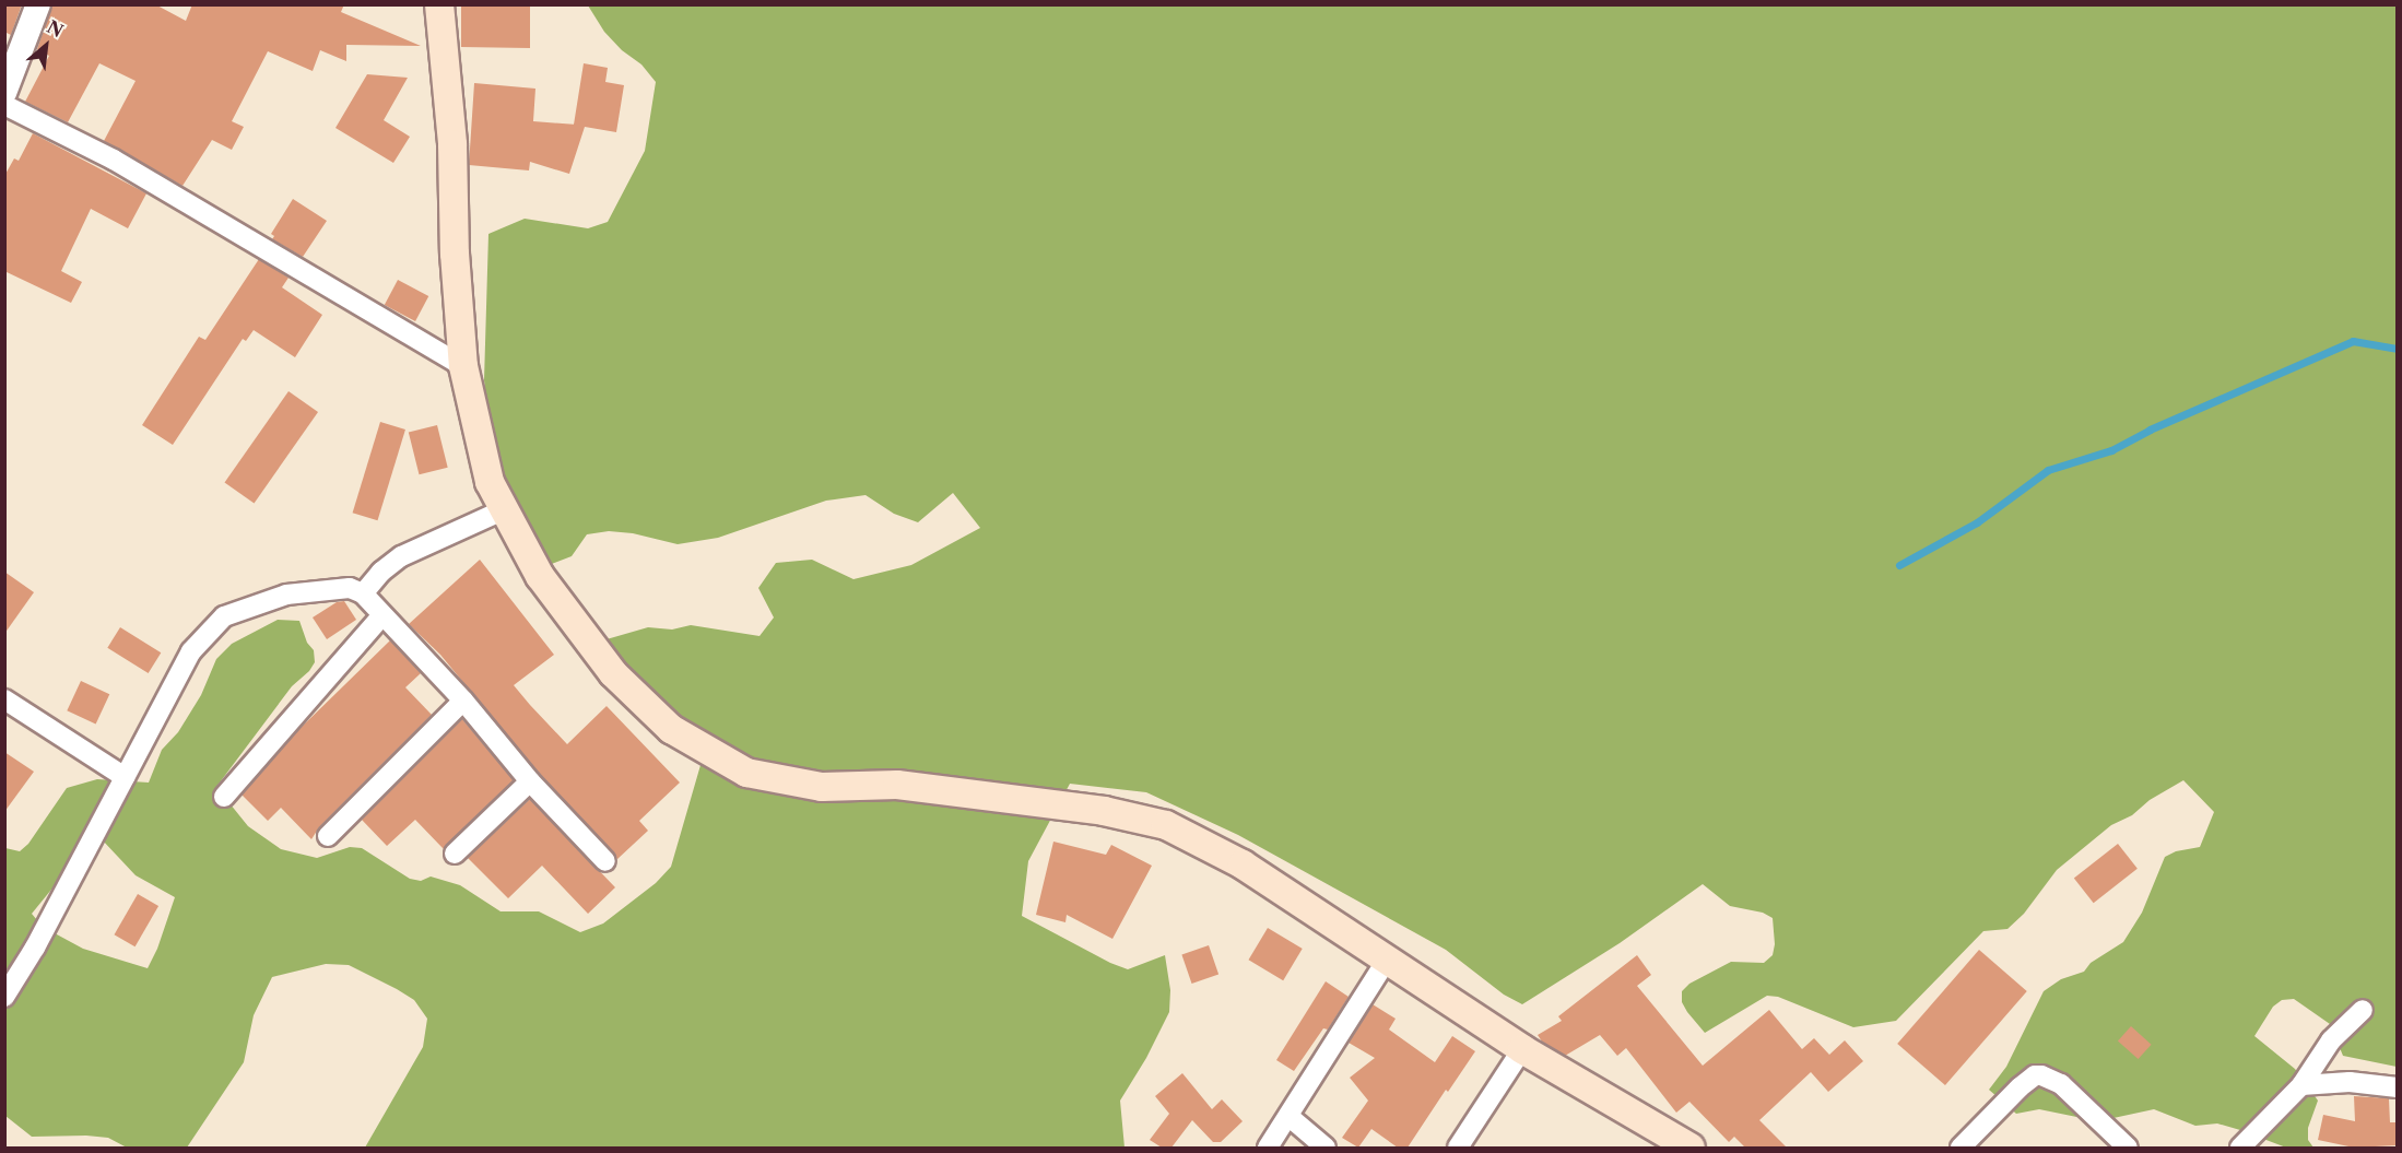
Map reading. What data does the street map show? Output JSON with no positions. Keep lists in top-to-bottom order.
{
  "north": "top right"
}
